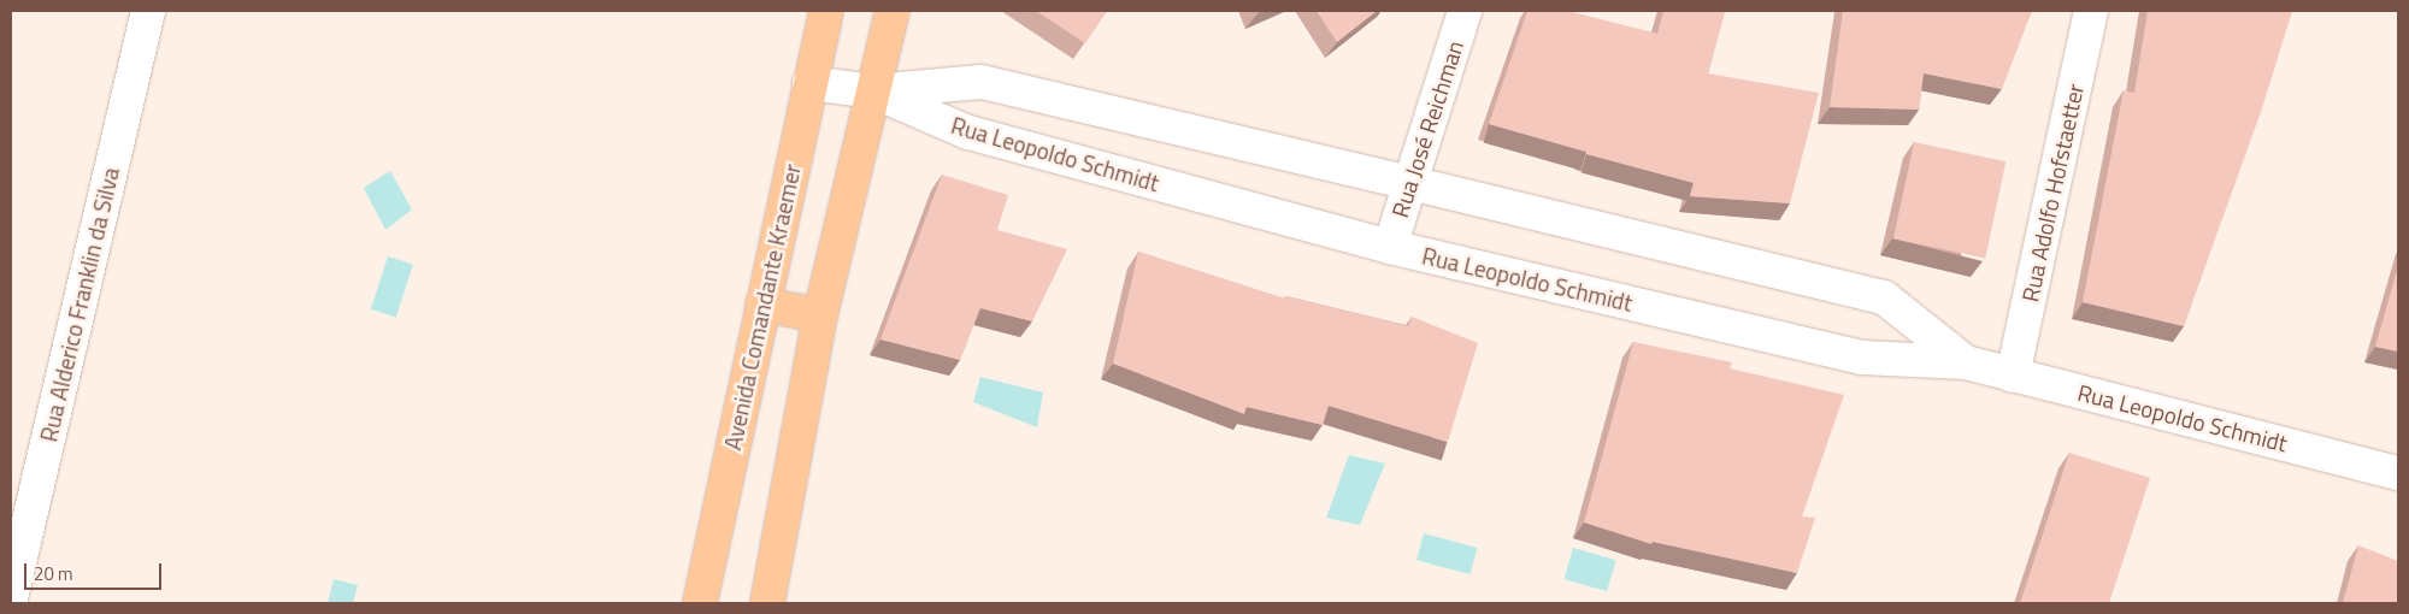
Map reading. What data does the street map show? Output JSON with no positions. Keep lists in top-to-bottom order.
{
  "streets": {
    "main road": ["Avenida Comandante Kraemer"],
    "street": [
      "Rua José Reichman",
      "Rua Leopoldo Schmidt",
      "Rua Adolfo Hofstaetter",
      "Rua Alderico Franklin da Silva"
    ]
  },
  "crossings": [
    ["Rua José Reichman", "Rua Leopoldo Schmidt"],
    ["Rua Leopoldo Schmidt", "Rua Adolfo Hofstaetter"]
  ],
  "scale_bar": "20 m"
}
